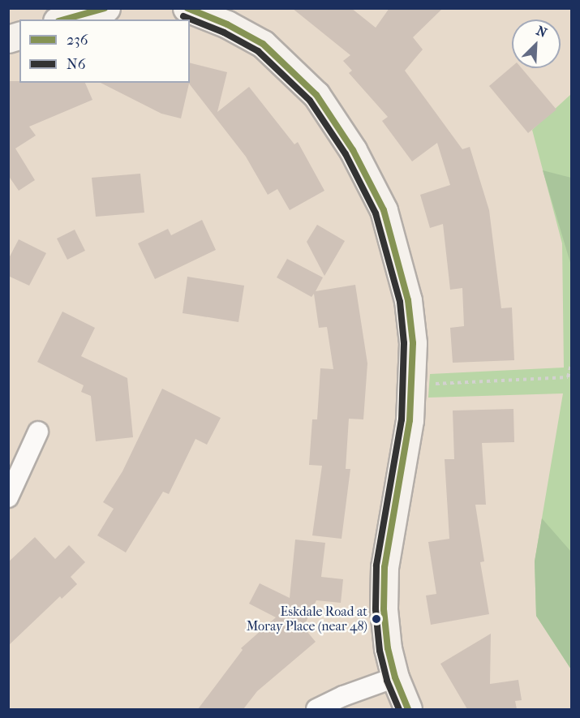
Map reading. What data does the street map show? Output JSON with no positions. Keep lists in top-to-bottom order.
{
  "places": ["Eskdale Road at Moray Place (near 48)"],
  "lines": ["transit line 236", "transit line N6"],
  "legend": ["236", "N6"],
  "north": "top right"
}
